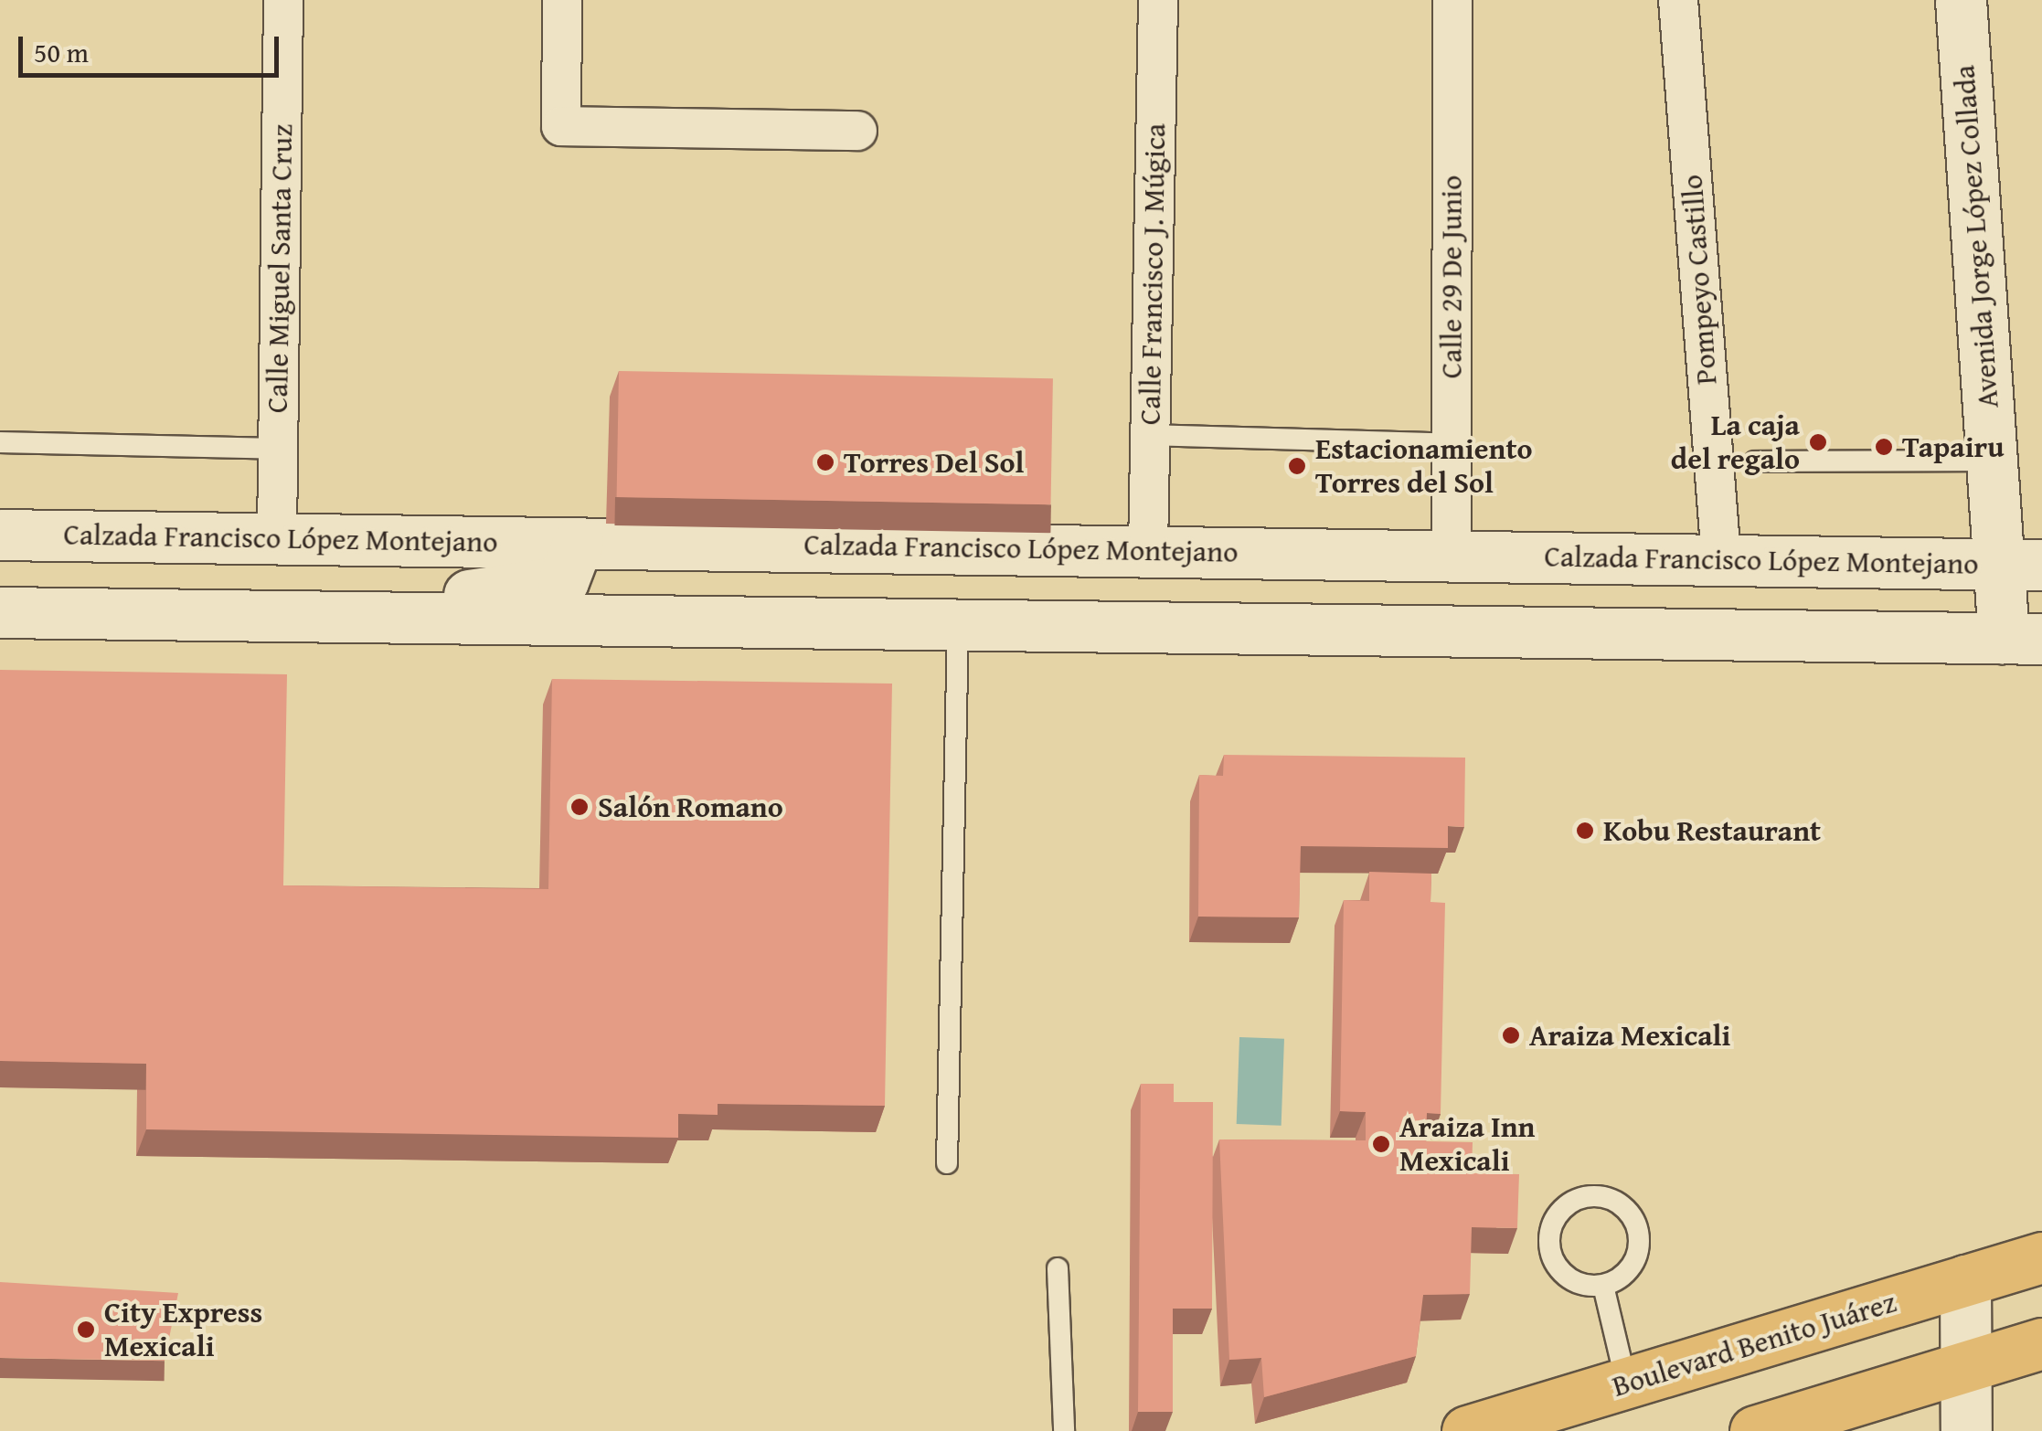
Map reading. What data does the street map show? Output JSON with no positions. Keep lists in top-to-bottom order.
{
  "streets": {
    "main road": ["Avenida Jorge López Collada", "Calzada Francisco López Montejano", "Boulevard Benito Juárez"],
    "street": [
      "Calle Miguel Santa Cruz",
      "Calle Francisco J. Múgica",
      "Calle 29 De Junio",
      "Pompeyo Castillo"
    ]
  },
  "crossings": [
    ["Avenida Jorge López Collada", "Calzada Francisco López Montejano"],
    ["Calle Miguel Santa Cruz", "Calzada Francisco López Montejano"],
    ["Calle Francisco J. Múgica", "Calzada Francisco López Montejano"],
    ["Calle 29 De Junio", "Calzada Francisco López Montejano"],
    ["Pompeyo Castillo", "Calzada Francisco López Montejano"]
  ],
  "places": [
    "La caja del regalo",
    "Tapairu",
    "Torres Del Sol",
    "Estacionamiento Torres del Sol",
    "Salón Romano",
    "Kobu Restaurant",
    "Araiza Mexicali",
    "Araiza Inn Mexicali",
    "City Express Mexicali"
  ],
  "scale_bar": "50 m"
}
